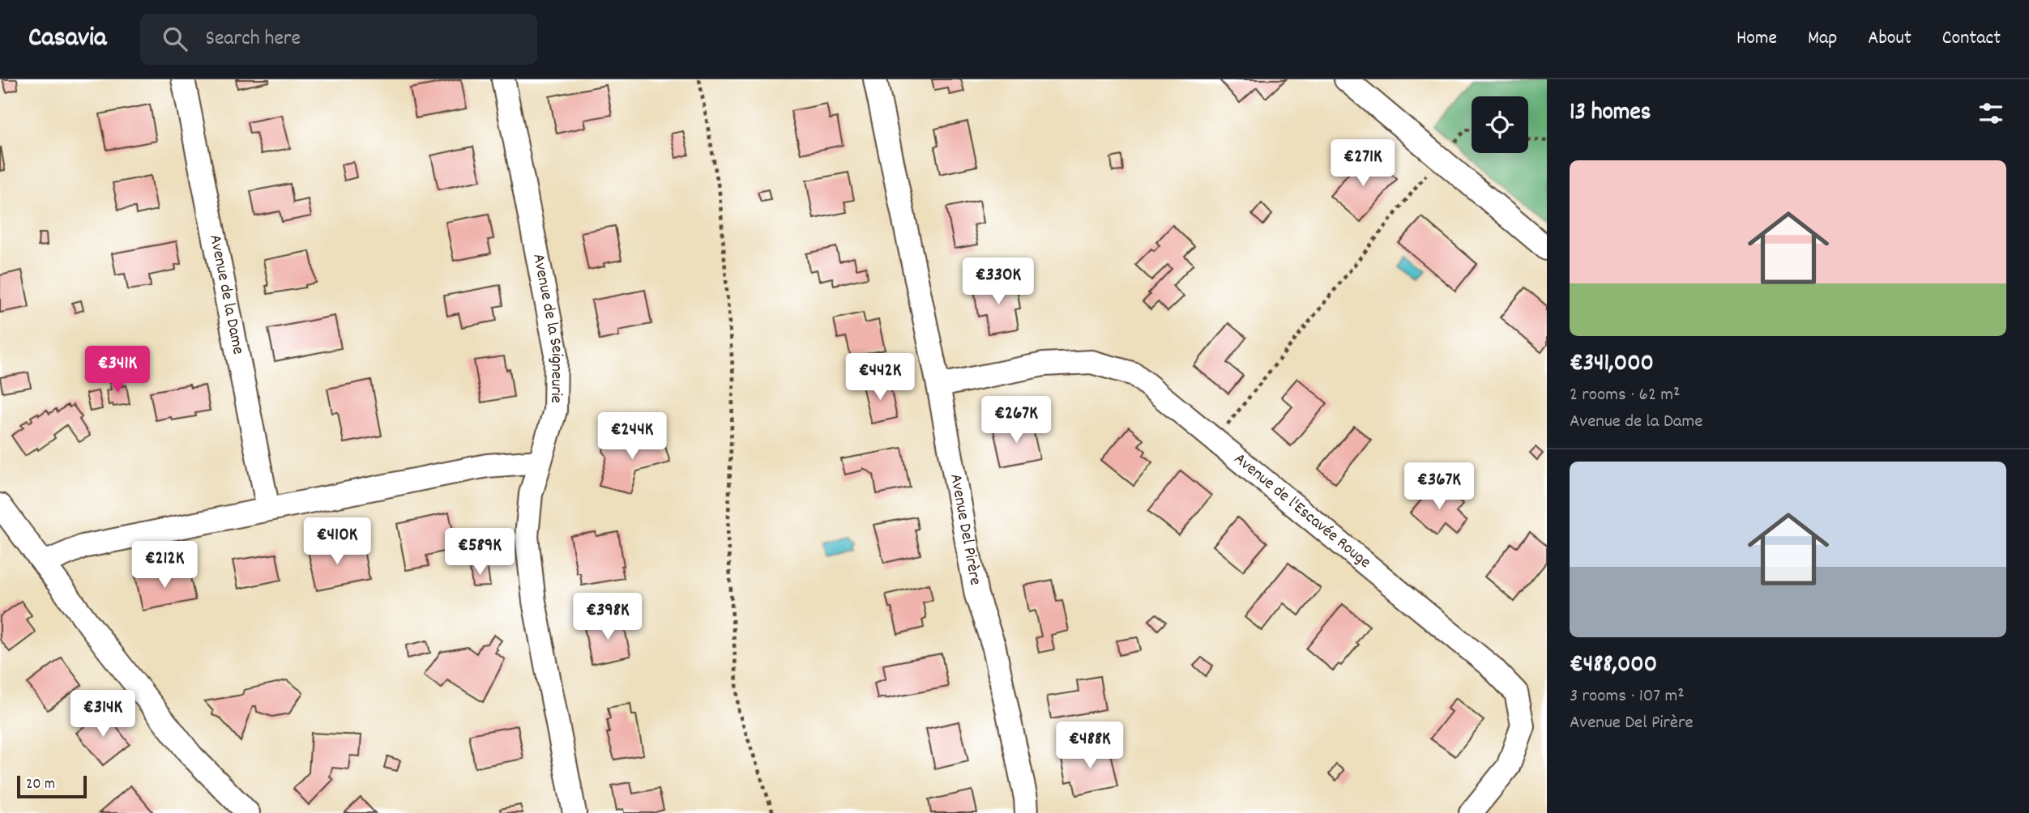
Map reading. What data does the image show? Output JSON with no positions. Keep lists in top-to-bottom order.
{
  "streets": {
    "street": [
      "Avenue de la Dame",
      "Avenue de la Seigneurie",
      "Avenue de l'Escavée Rouge",
      "Avenue Del Pirère"
    ]
  },
  "crossings": [
    ["Avenue de l'Escavée Rouge", "Avenue Del Pirère"]
  ],
  "scale_bar": "20 m",
  "page": {
    "header": "Casavia",
    "search": "Search here",
    "nav": [
      "Home",
      "Map",
      "About",
      "Contact"
    ],
    "heading": "13 homes",
    "price": [
      "€271K",
      "€330K",
      "€341K",
      "€442K",
      "€267K",
      "€244K",
      "€367K",
      "€410K",
      "€589K",
      "€212K",
      "€398K",
      "€314K",
      "€488K"
    ],
    "list": [
      {
        "name": "€341,000",
        "note": "2 rooms · 62 m² · Avenue de la Dame"
      },
      {
        "name": "€488,000",
        "note": "3 rooms · 107 m² · Avenue Del Pirère"
      }
    ],
    "scale": "20 m"
  }
}
